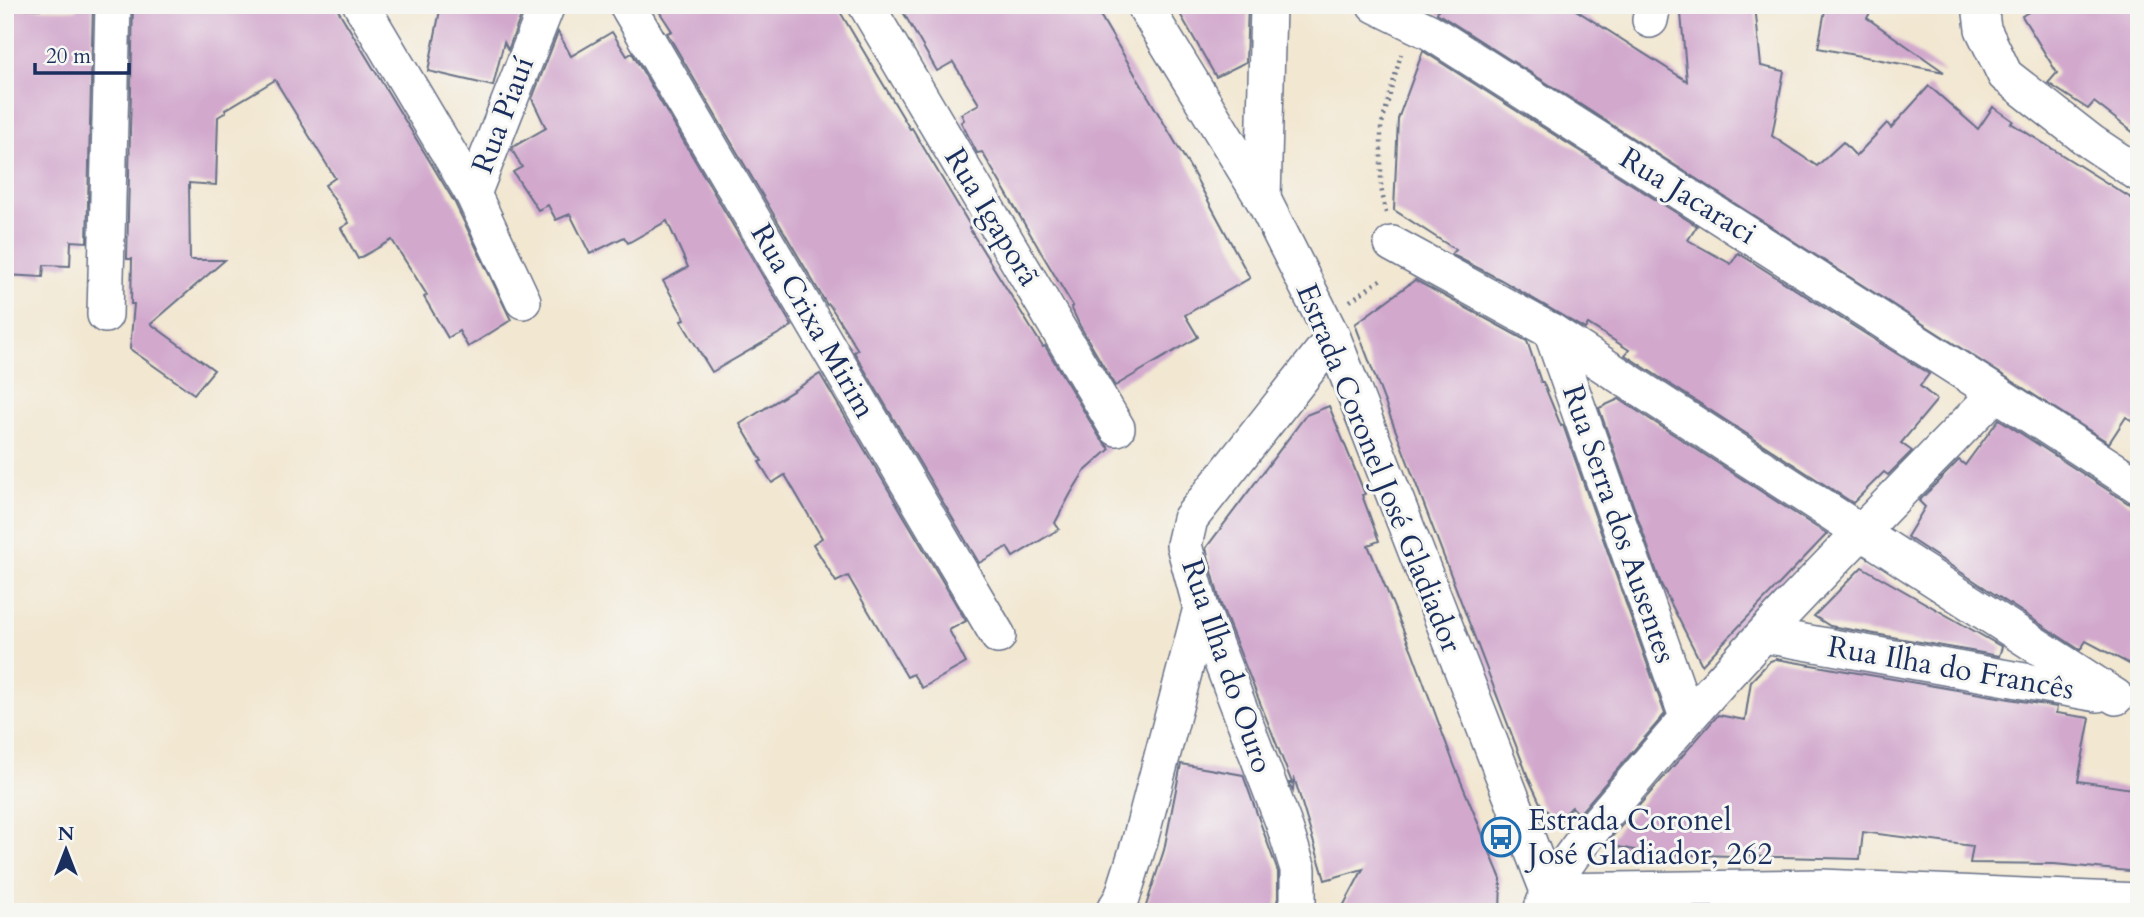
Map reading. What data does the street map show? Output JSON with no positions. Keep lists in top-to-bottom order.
{
  "streets": {
    "street": [
      "Rua Piauí",
      "Rua Jacaraci",
      "Rua Igaporã",
      "Rua Crixa Mirim",
      "Estrada Coronel José Gladiador",
      "Rua Serra dos Ausentes",
      "Rua Ilha do Ouro",
      "Rua Ilha do Francês"
    ]
  },
  "crossings": [
    ["Estrada Coronel José Gladiador", "Rua Ilha do Ouro"]
  ],
  "places": {
    "bus stop": ["Estrada Coronel José Gladiador, 262"]
  },
  "scale_bar": "20 m",
  "north": "top"
}
